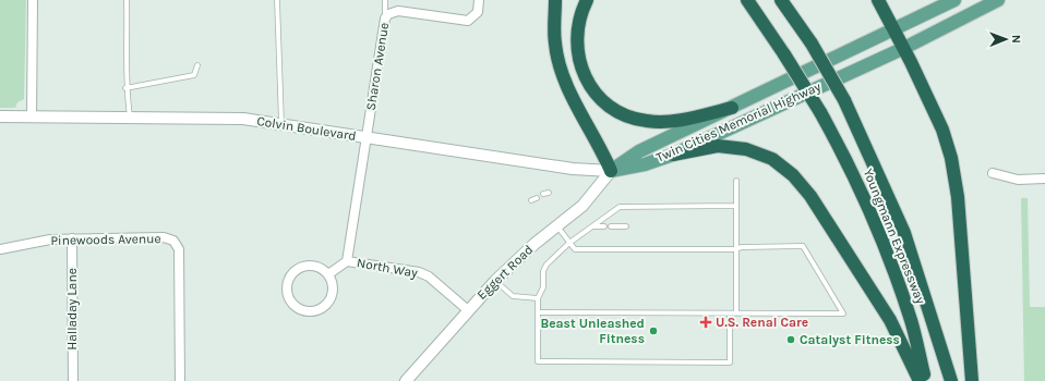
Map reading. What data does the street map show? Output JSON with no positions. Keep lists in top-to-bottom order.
{
  "streets": {
    "highway": ["Youngmann Expressway"],
    "main road": ["Twin Cities Memorial Highway"],
    "street": [
      "Sharon Avenue",
      "Colvin Boulevard",
      "Pinewoods Avenue",
      "North Way",
      "Eggert Road",
      "Halladay Lane"
    ]
  },
  "crossings": [
    ["Sharon Avenue", "Colvin Boulevard"],
    ["Sharon Avenue", "North Way"],
    ["Twin Cities Memorial Highway", "Colvin Boulevard"],
    ["Twin Cities Memorial Highway", "Eggert Road"],
    ["Colvin Boulevard", "Eggert Road"],
    ["Pinewoods Avenue", "Halladay Lane"],
    ["North Way", "Eggert Road"]
  ],
  "places": {
    "health": ["U.S. Renal Care"],
    "other": ["Beast Unleashed Fitness", "Catalyst Fitness"]
  },
  "north": "right"
}
